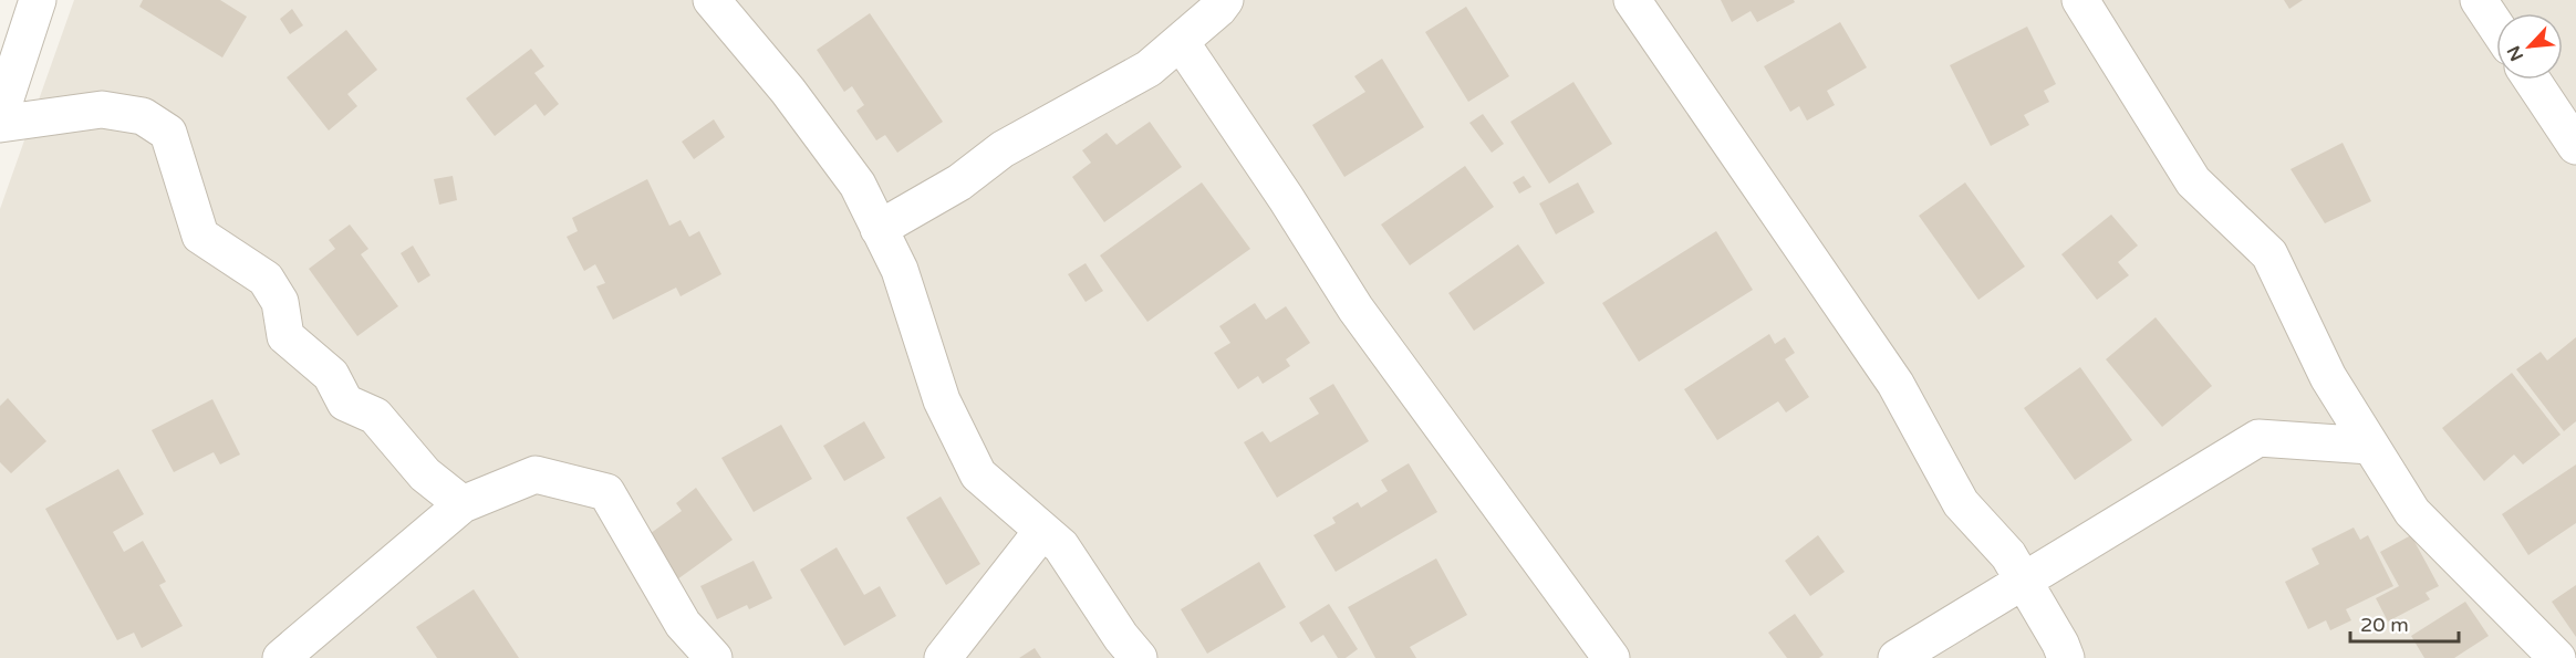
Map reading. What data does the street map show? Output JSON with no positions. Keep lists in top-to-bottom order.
{
  "scale_bar": "20 m",
  "north": "bottom left"
}
